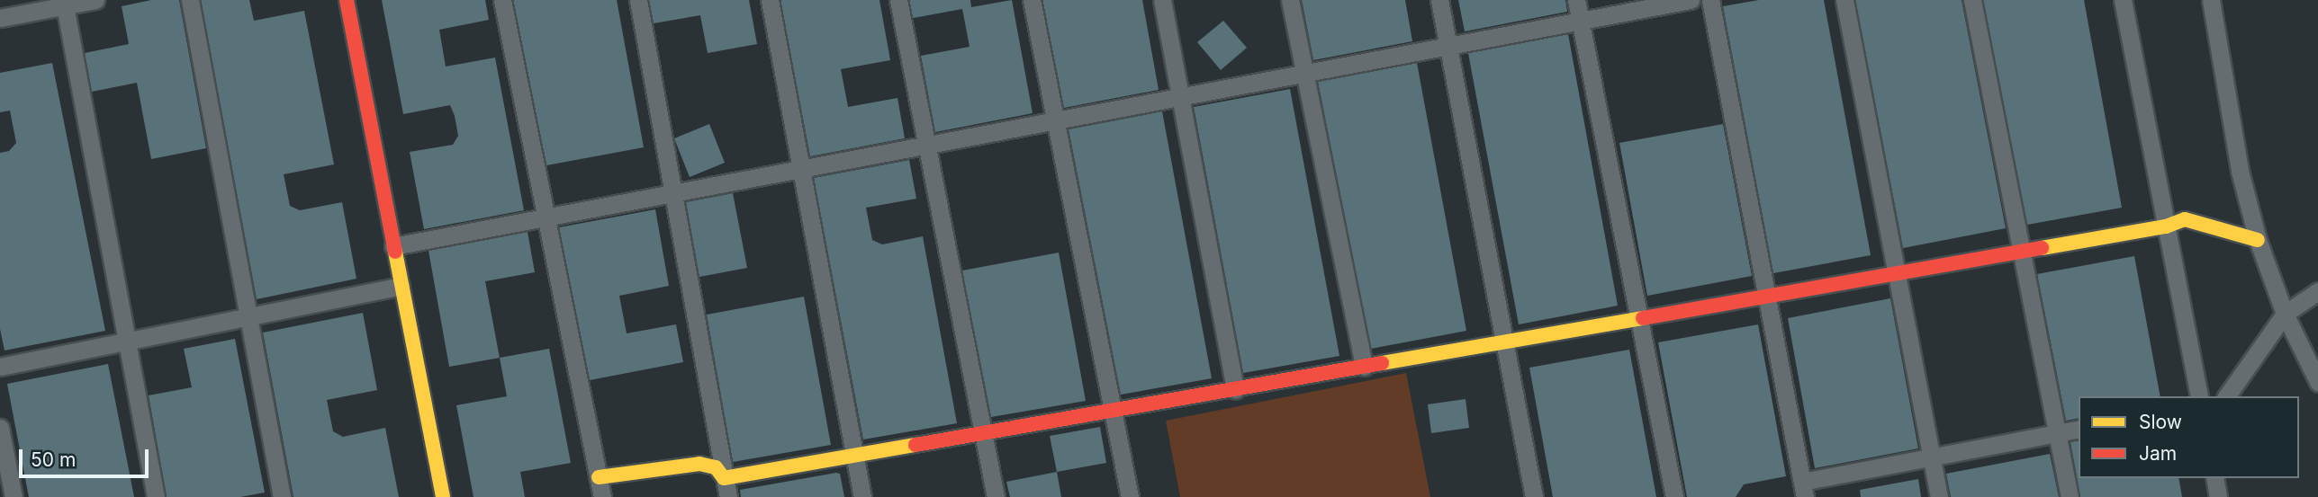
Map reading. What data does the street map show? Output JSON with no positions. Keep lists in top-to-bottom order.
{
  "legend": ["Slow", "Jam"],
  "scale_bar": "50 m"
}
